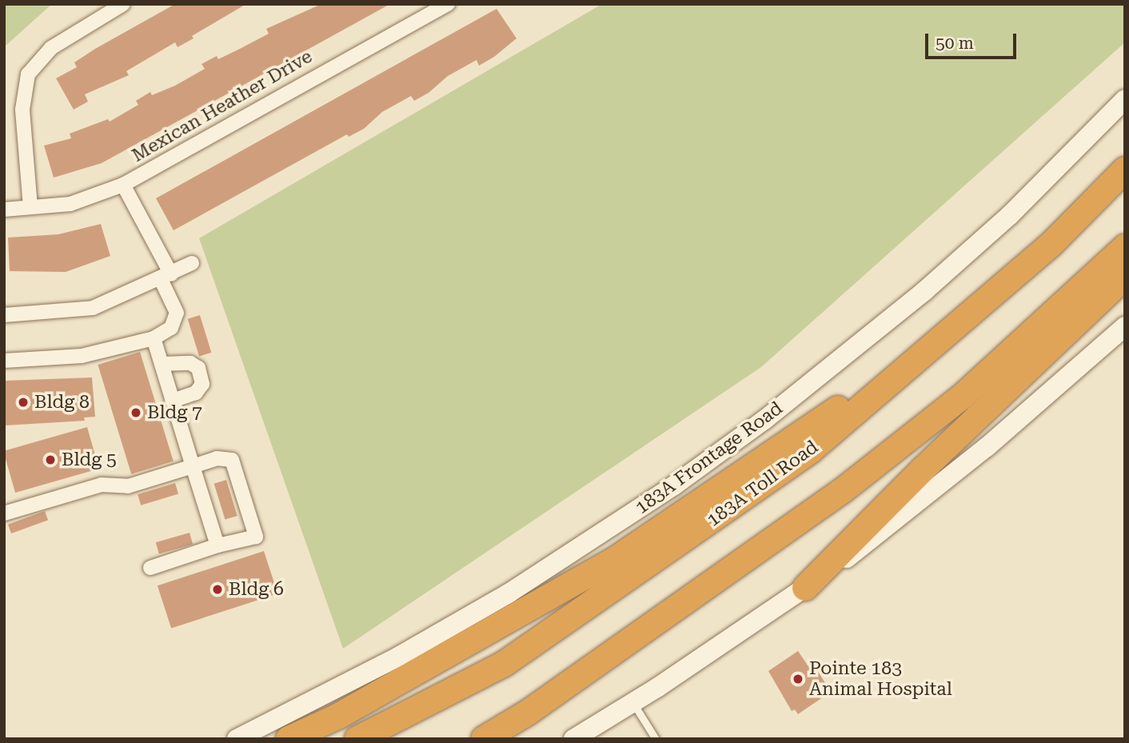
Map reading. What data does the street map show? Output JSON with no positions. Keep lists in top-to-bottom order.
{
  "streets": {
    "highway": ["183A Toll Road"],
    "main road": ["183A Frontage Road"],
    "street": ["Mexican Heather Drive"]
  },
  "places": [
    "Bldg 8",
    "Bldg 7",
    "Bldg 5",
    "Bldg 6",
    "Pointe 183 Animal Hospital"
  ],
  "scale_bar": "50 m"
}
